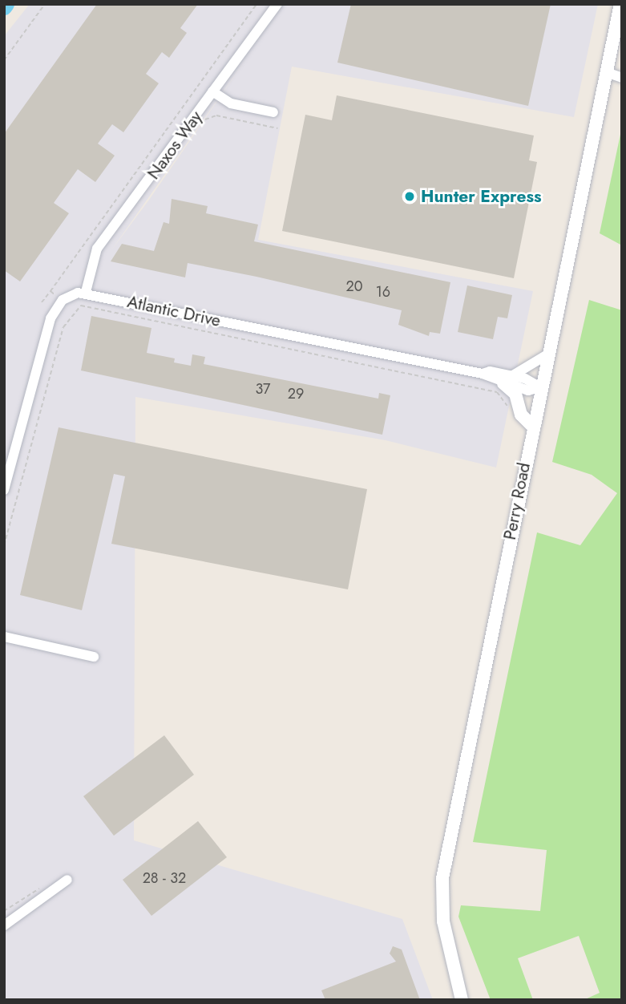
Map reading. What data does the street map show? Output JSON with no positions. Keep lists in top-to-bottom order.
{
  "streets": {
    "main road": ["Perry Road"],
    "street": ["Naxos Way", "Atlantic Drive"]
  },
  "crossings": [
    ["Naxos Way", "Atlantic Drive"],
    ["Atlantic Drive", "Perry Road"]
  ],
  "places": ["Hunter Express"],
  "house_numbers": [
    "20",
    "16",
    "37",
    "29",
    "28 - 32"
  ]
}
